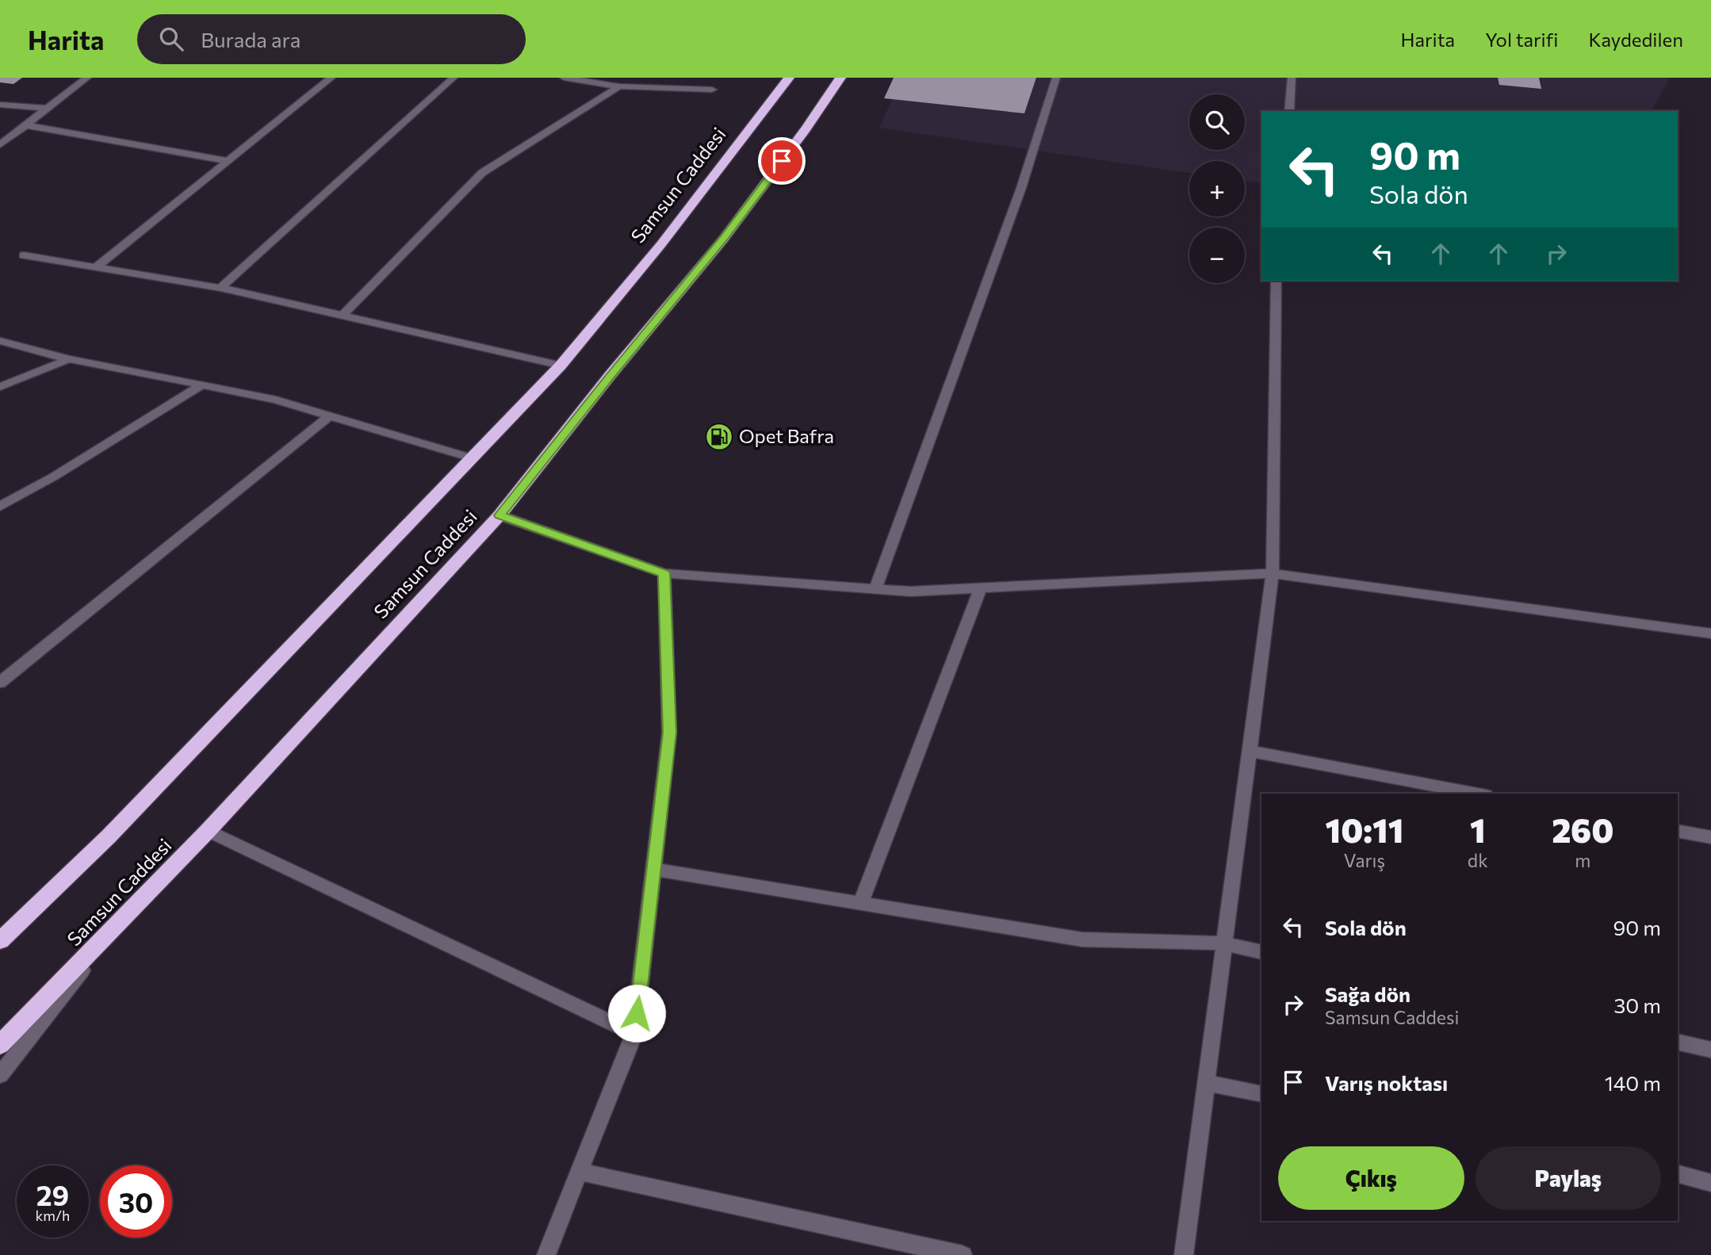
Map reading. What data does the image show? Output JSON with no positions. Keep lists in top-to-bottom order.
{
  "streets": {
    "highway": ["Samsun Caddesi"]
  },
  "places": {
    "fuel station": ["Opet Bafra"]
  },
  "page": {
    "header": "Harita",
    "search": "Burada ara",
    "nav": ["Harita", "Yol tarifi", "Kaydedilen"],
    "map_buttons": ["+", "−"],
    "turn": ["90 m", "Sola dön"],
    "eta": [
      "10:11",
      "Varış",
      "1",
      "dk",
      "260",
      "m"
    ],
    "list": [
      {
        "name": "Sola dön",
        "value": "90 m"
      },
      {
        "name": "Sağa dön",
        "note": "Samsun Caddesi",
        "value": "30 m"
      },
      {
        "name": "Varış noktası",
        "value": "140 m"
      }
    ],
    "buttons": ["Çıkış", "Paylaş"],
    "speed": "29 km/h",
    "limit": "30"
  }
}
